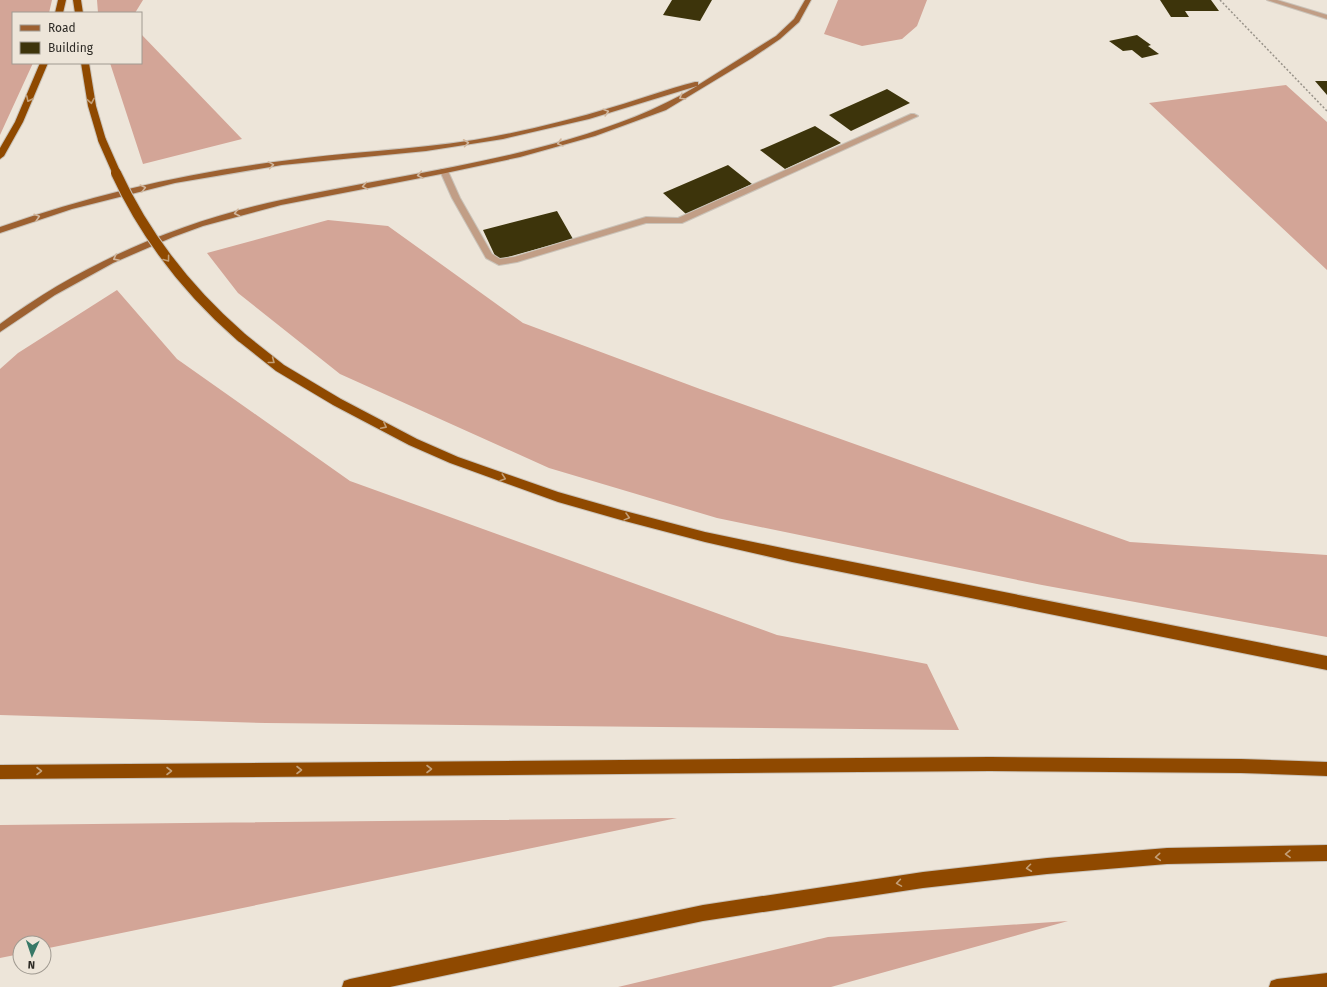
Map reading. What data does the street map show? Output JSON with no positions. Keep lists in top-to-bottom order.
{
  "legend": ["Road", "Building"],
  "north": "bottom"
}
